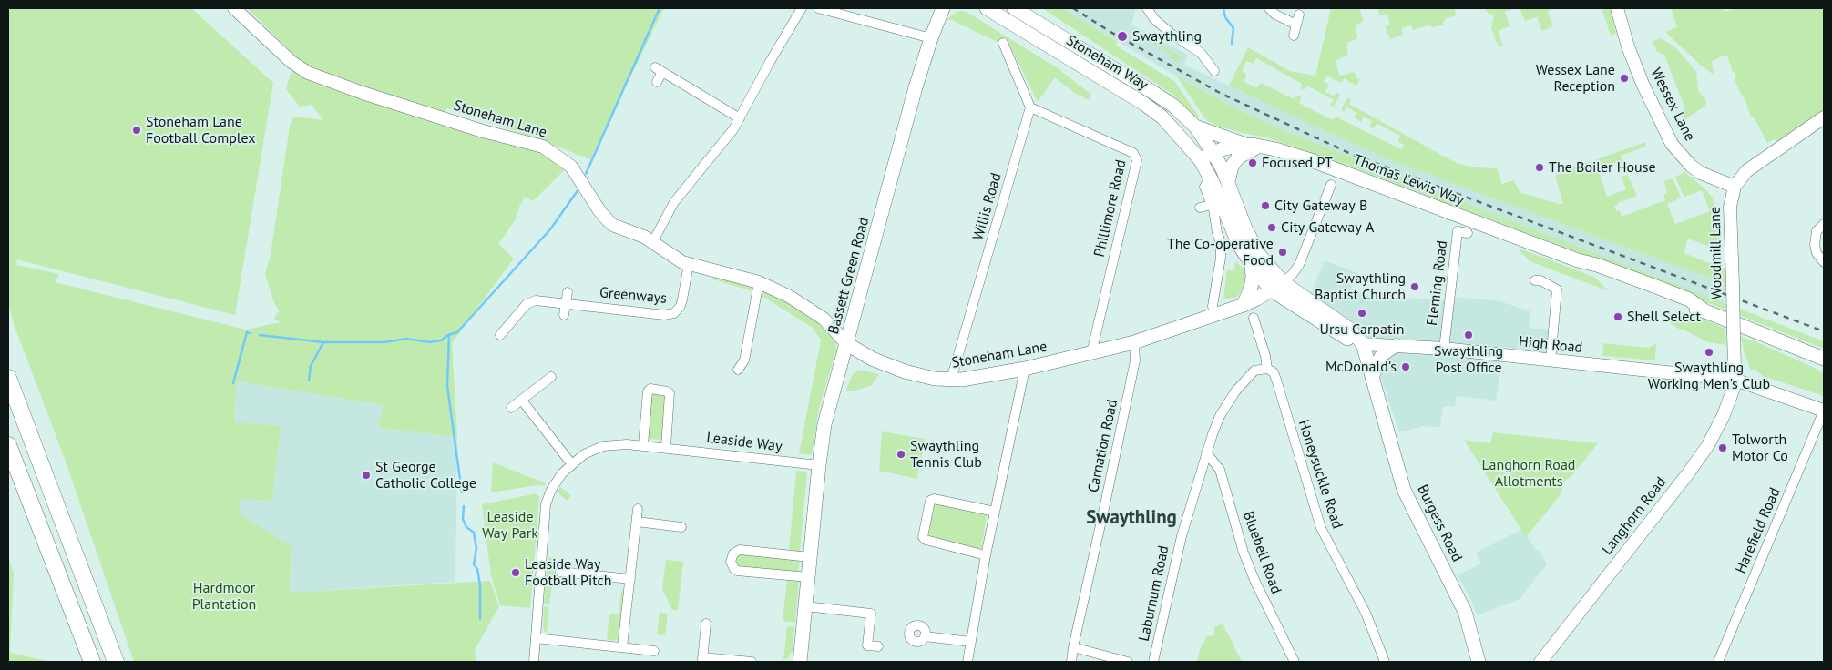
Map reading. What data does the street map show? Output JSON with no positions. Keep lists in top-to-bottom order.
{
  "streets": {
    "main road": [
      "Stoneham Way",
      "Stoneham Lane",
      "Thomas Lewis Way",
      "Bassett Green Road",
      "High Road",
      "Burgess Road"
    ],
    "street": [
      "Wessex Lane",
      "Willis Road",
      "Phillimore Road",
      "Woodmill Lane",
      "Fleming Road",
      "Greenways",
      "Leaside Way",
      "Carnation Road",
      "Honeysuckle Road",
      "Langhorn Road",
      "Harefield Road",
      "Bluebell Road",
      "Laburnum Road"
    ]
  },
  "crossings": [
    ["Stoneham Way", "Stoneham Lane"],
    ["Stoneham Way", "Thomas Lewis Way"],
    ["Stoneham Way", "High Road"],
    ["Wessex Lane", "Woodmill Lane"],
    ["Stoneham Lane", "Willis Road"],
    ["Stoneham Lane", "Phillimore Road"],
    ["Stoneham Lane", "Bassett Green Road"],
    ["Stoneham Lane", "Greenways"],
    ["Stoneham Lane", "High Road"],
    ["Stoneham Lane", "Carnation Road"],
    ["Willis Road", "Phillimore Road"],
    ["Woodmill Lane", "High Road"],
    ["Woodmill Lane", "Langhorn Road"],
    ["Bassett Green Road", "Leaside Way"],
    ["Fleming Road", "High Road"],
    ["High Road", "Langhorn Road"],
    ["High Road", "Burgess Road"],
    ["High Road", "Harefield Road"],
    ["Honeysuckle Road", "Laburnum Road"],
    ["Bluebell Road", "Laburnum Road"]
  ],
  "districts": ["Swaythling"],
  "parks": ["Langhorn Road Allotments", "Leaside Way Park", "Hardmoor Plantation"],
  "places": [
    "Swaythling",
    "Wessex Lane Reception",
    "Stoneham Lane Football Complex",
    "Focused PT",
    "The Boiler House",
    "City Gateway B",
    "City Gateway A",
    "The Co-operative Food",
    "Swaythling Baptist Church",
    "Ursu Carpatin",
    "Shell Select",
    "Swaythling Post Office",
    "Swaythling Working Men's Club",
    "McDonald's",
    "Tolworth Motor Co",
    "Swaythling Tennis Club",
    "St George Catholic College",
    "Leaside Way Football Pitch"
  ]
}
